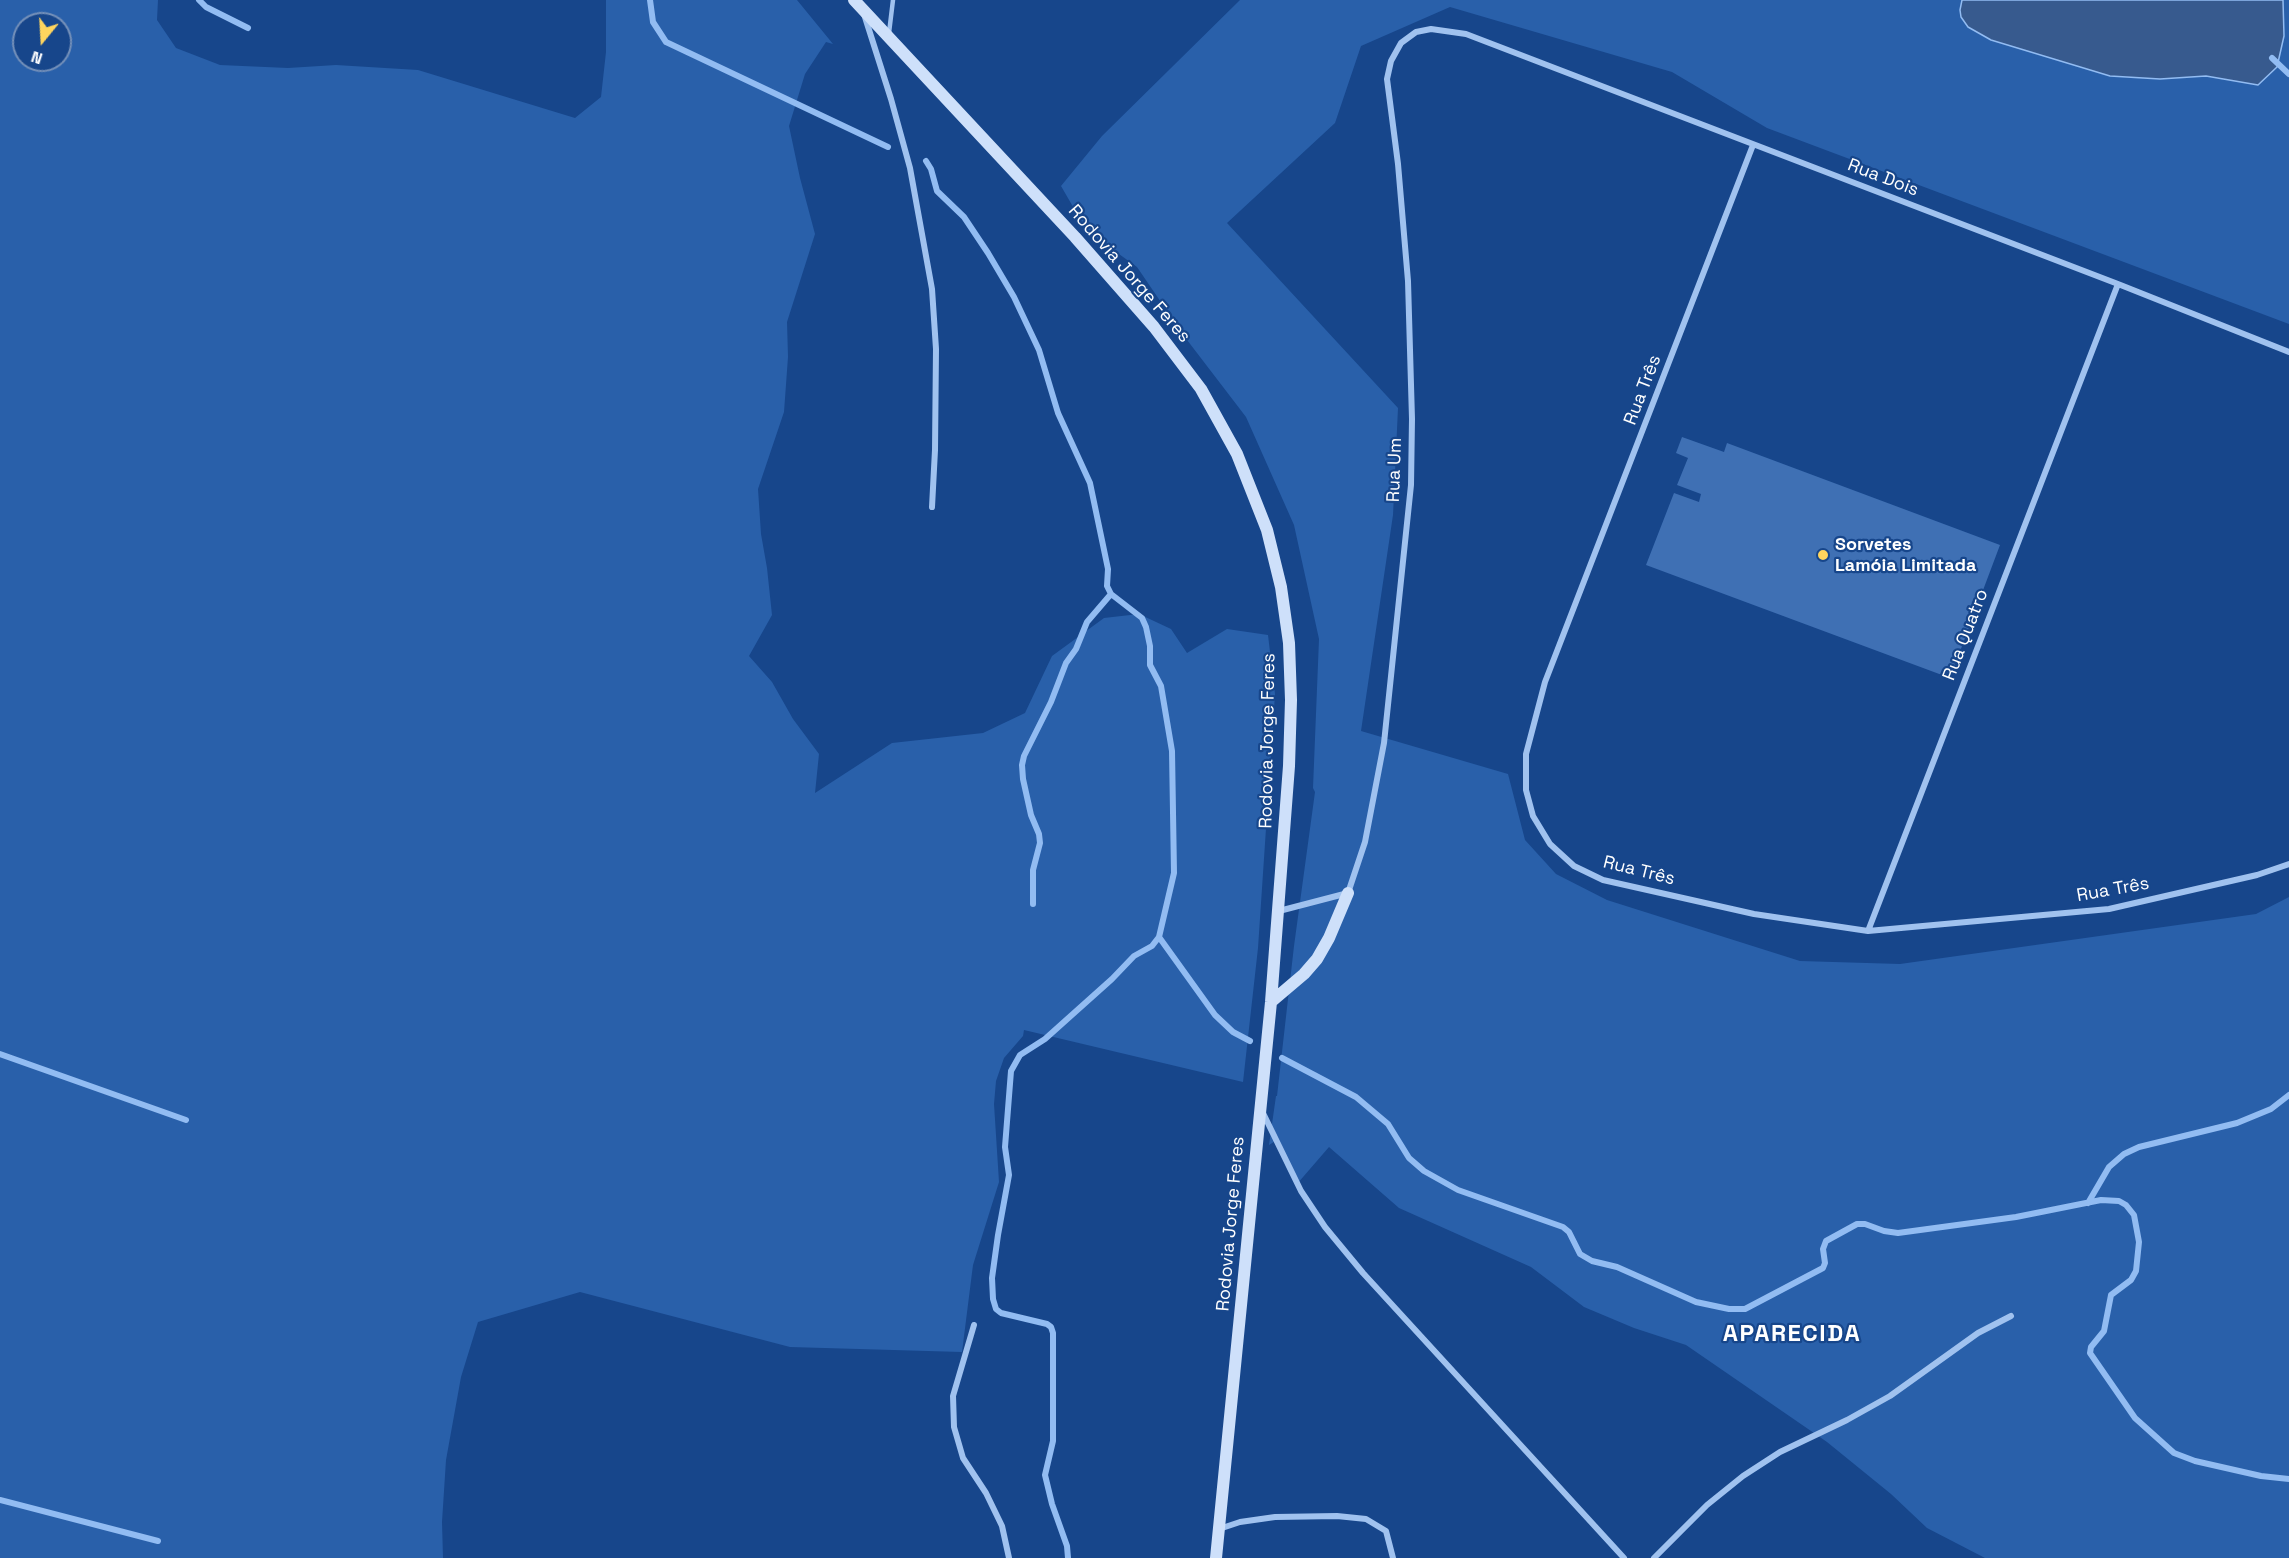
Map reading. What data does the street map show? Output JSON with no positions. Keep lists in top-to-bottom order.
{
  "streets": {
    "main road": ["Rodovia Jorge Feres"],
    "street": [
      "Rua Dois",
      "Rua Três",
      "Rua Um",
      "Rua Quatro"
    ]
  },
  "crossings": [
    ["Rua Dois", "Rua Três"],
    ["Rua Dois", "Rua Um"],
    ["Rua Dois", "Rua Quatro"],
    ["Rua Três", "Rua Quatro"]
  ],
  "districts": ["APARECIDA"],
  "places": ["Sorvetes Lamóia Limitada"],
  "north": "bottom"
}
